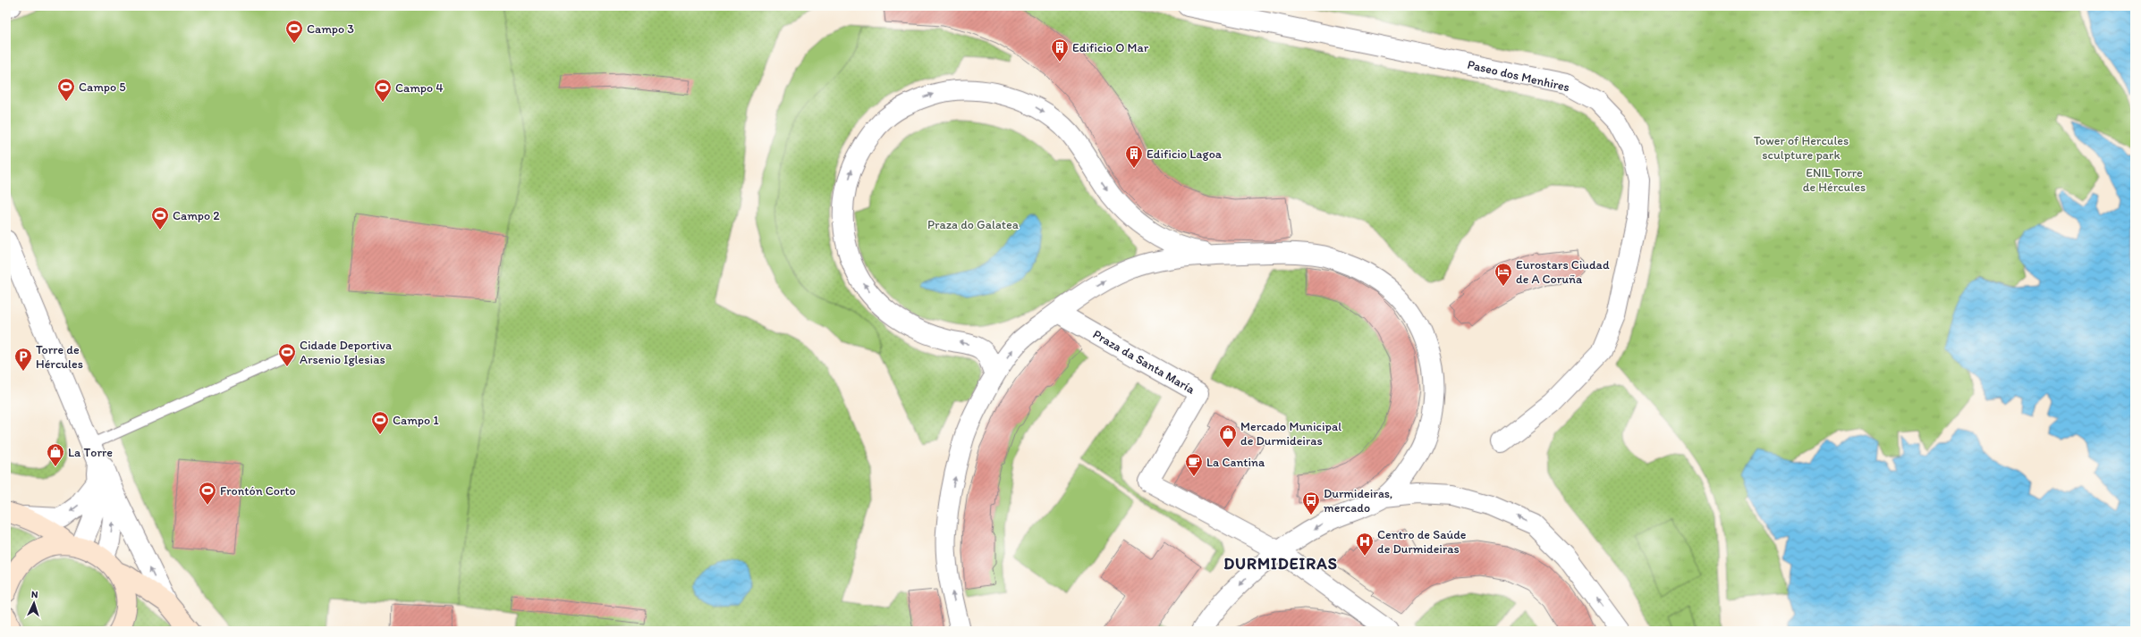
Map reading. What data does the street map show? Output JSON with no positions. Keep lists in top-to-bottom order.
{
  "streets": {
    "street": ["Paseo dos Menhires", "Praza da Santa María"]
  },
  "districts": ["DURMIDEIRAS"],
  "parks": ["Tower of Hercules sculpture park", "ENIL Torre de Hércules", "Praza do Galatea"],
  "places": {
    "sports": [
      "Campo 3",
      "Campo 5",
      "Campo 4",
      "Campo 2",
      "Cidade Deportiva Arsenio Iglesias",
      "Campo 1",
      "Frontón Corto"
    ],
    "building": ["Edificio O Mar", "Edificio Lagoa"],
    "hotel": ["Eurostars Ciudad de A Coruña"],
    "parking": ["Torre de Hércules"],
    "shop": ["Mercado Municipal de Durmideiras", "La Torre"],
    "cafe": ["La Cantina"],
    "bus stop": ["Durmideiras, mercado"],
    "hospital": ["Centro de Saúde de Durmideiras"]
  },
  "north": "top"
}
